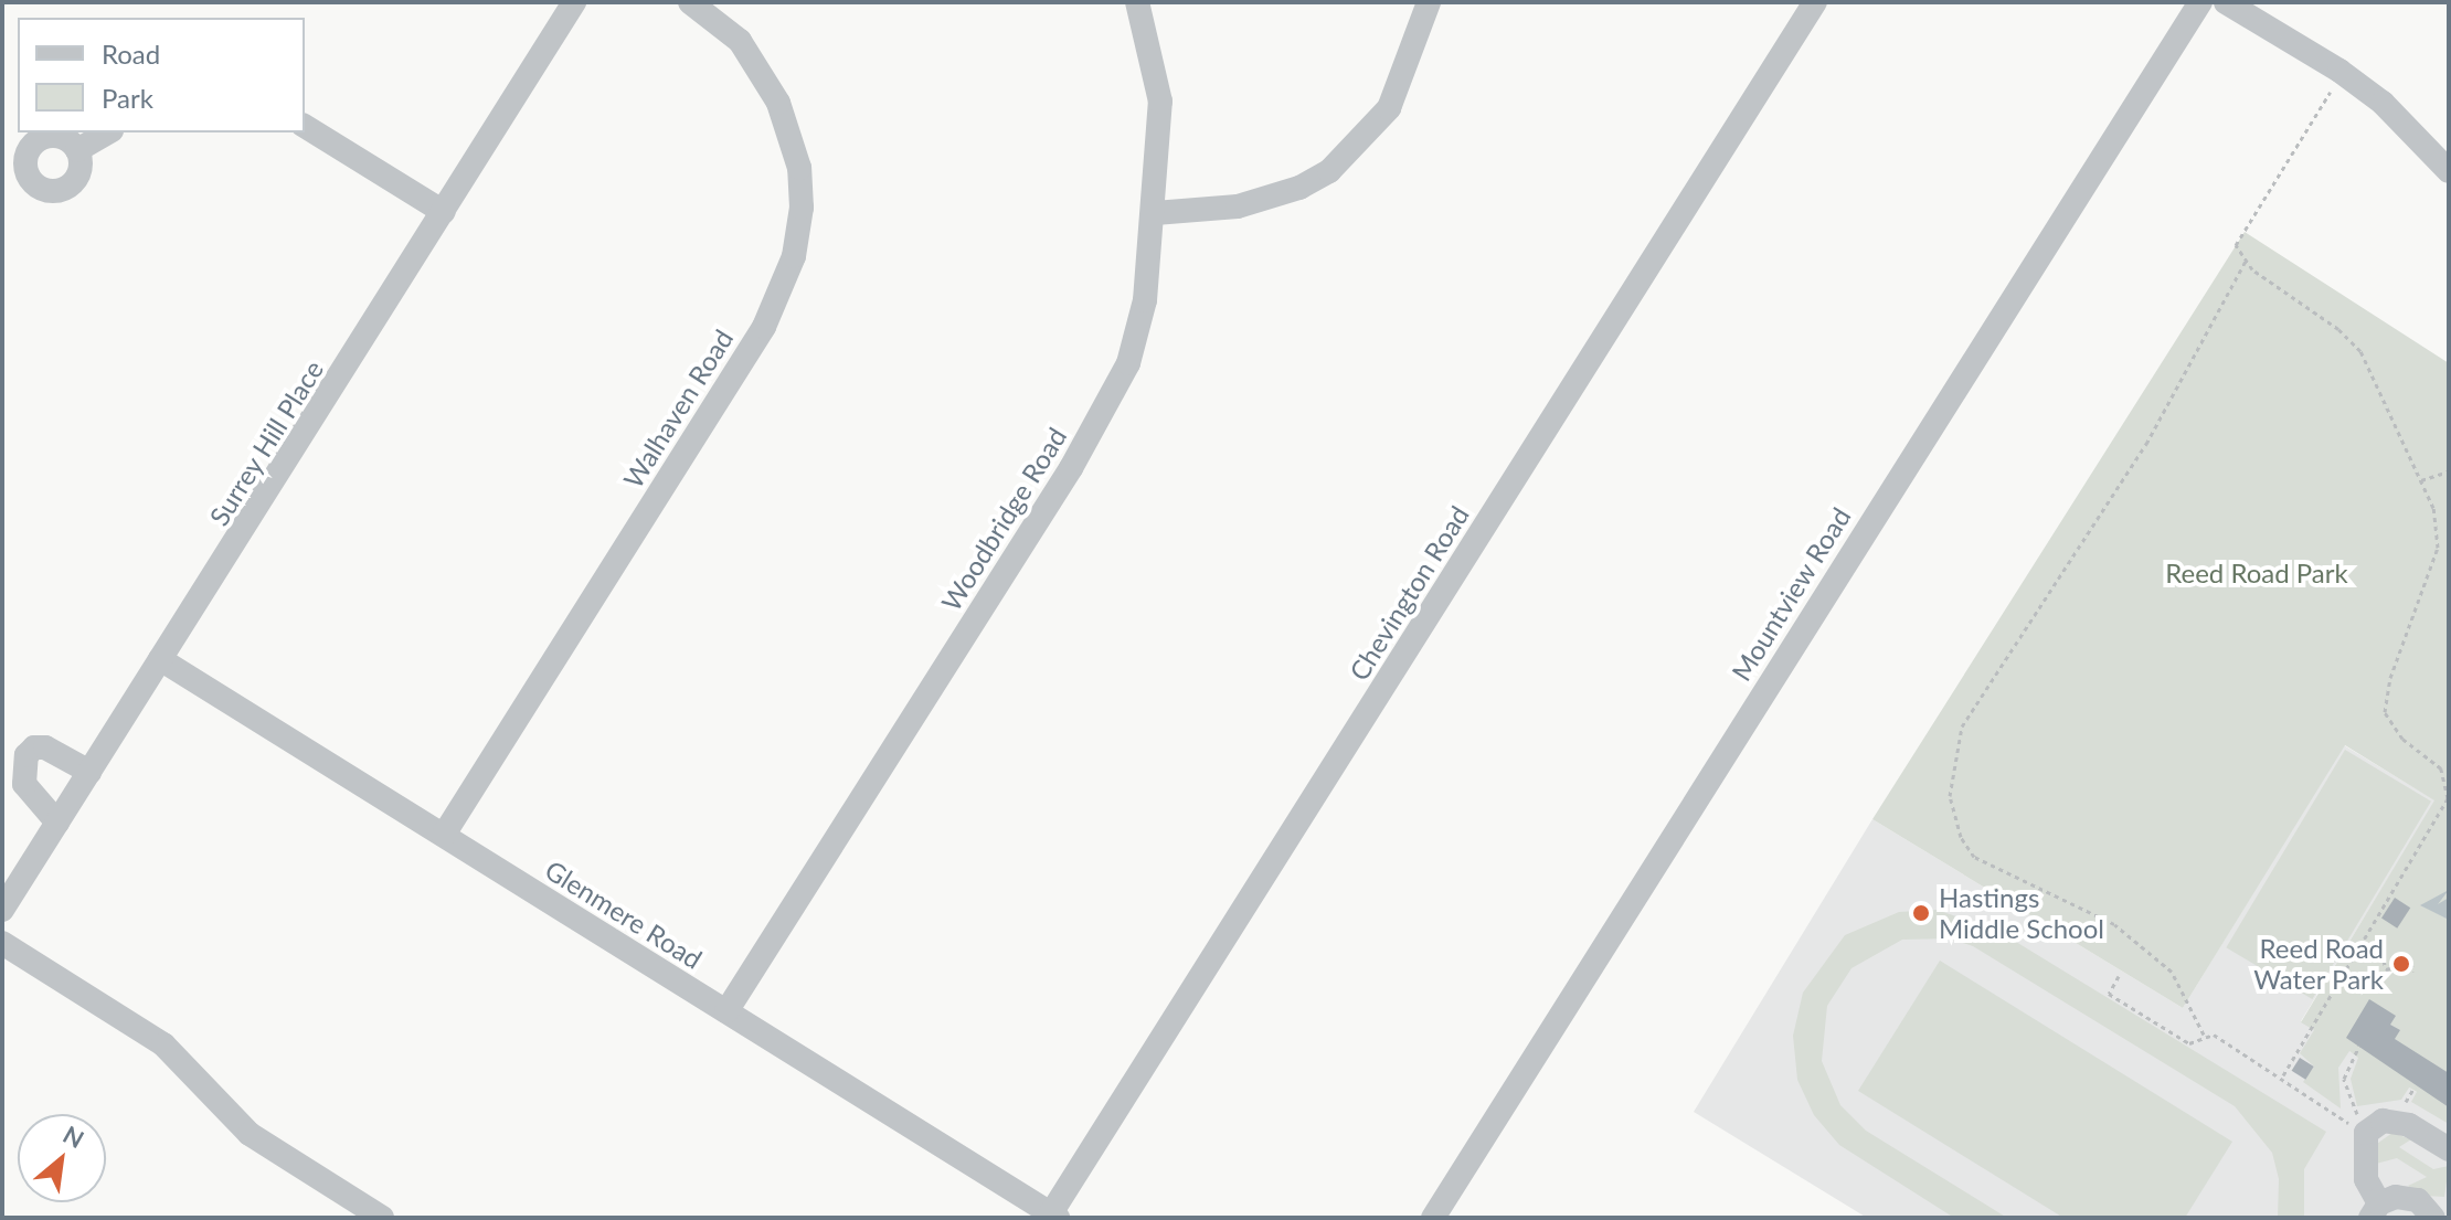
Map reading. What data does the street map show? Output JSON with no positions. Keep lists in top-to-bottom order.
{
  "streets": {
    "street": [
      "Walhaven Road",
      "Surrey Hill Place",
      "Woodbridge Road",
      "Chevington Road",
      "Mountview Road",
      "Glenmere Road"
    ]
  },
  "crossings": [
    ["Walhaven Road", "Glenmere Road"],
    ["Surrey Hill Place", "Glenmere Road"],
    ["Woodbridge Road", "Glenmere Road"],
    ["Chevington Road", "Glenmere Road"]
  ],
  "parks": ["Reed Road Park"],
  "places": ["Hastings Middle School", "Reed Road Water Park"],
  "legend": ["Road", "Park"],
  "north": "top right"
}
